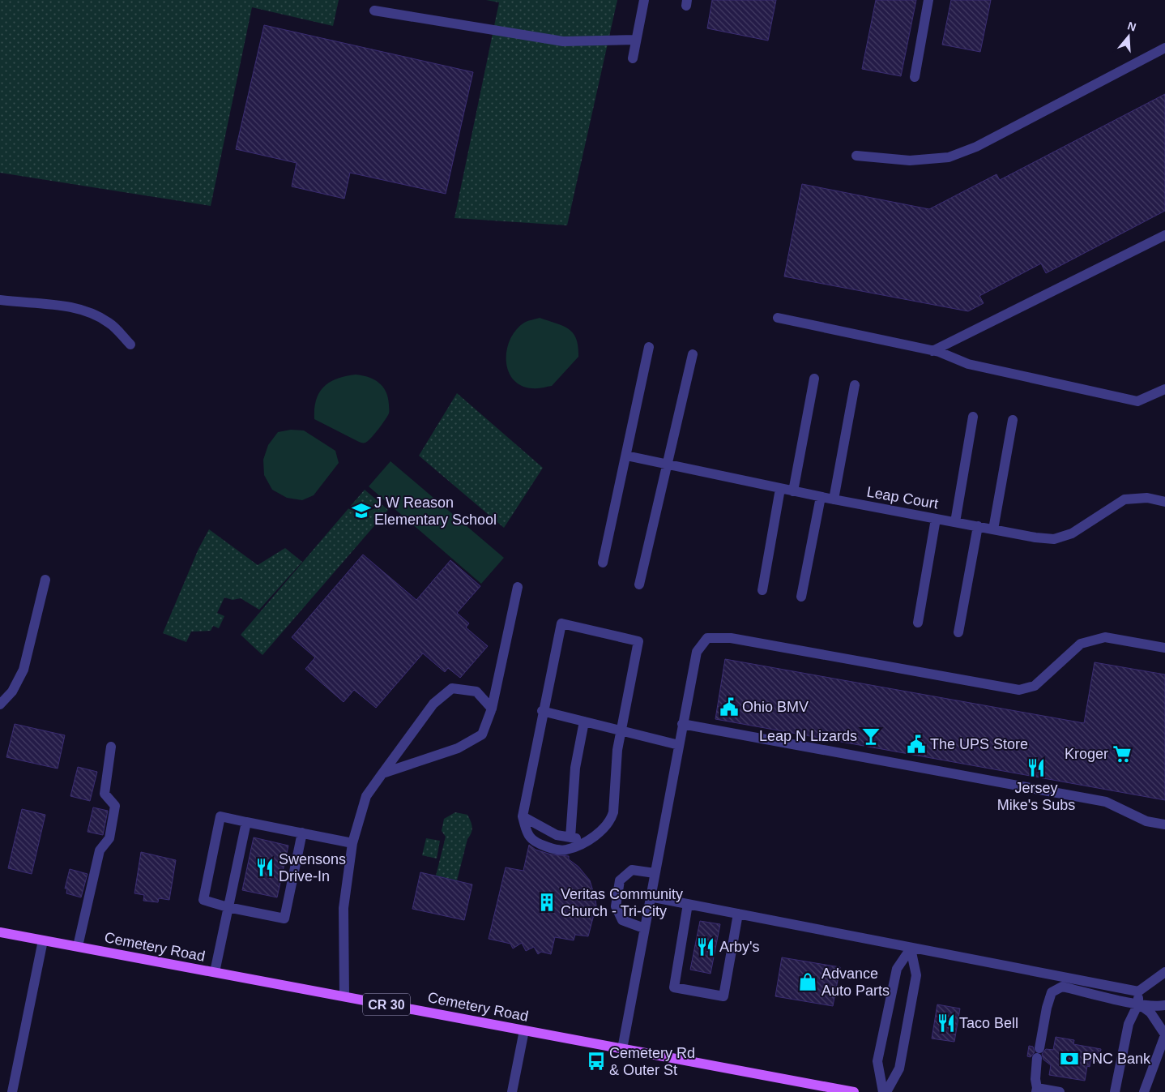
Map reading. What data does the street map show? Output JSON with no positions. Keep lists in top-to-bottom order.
{
  "streets": {
    "main road": ["Cemetery Road", "CR 30"],
    "street": ["Leap Court"]
  },
  "places": {
    "school or university": ["J W Reason Elementary School"],
    "public building": ["Ohio BMV", "The UPS Store"],
    "bar": ["Leap N Lizards"],
    "supermarket": ["Kroger"],
    "restaurant": [
      "Jersey Mike's Subs",
      "Swensons Drive-In",
      "Arby's",
      "Taco Bell"
    ],
    "building": ["Veritas Community Church - Tri-City"],
    "shop": ["Advance Auto Parts"],
    "bank": ["PNC Bank"],
    "bus stop": ["Cemetery Rd & Outer St"]
  },
  "north": "top"
}
